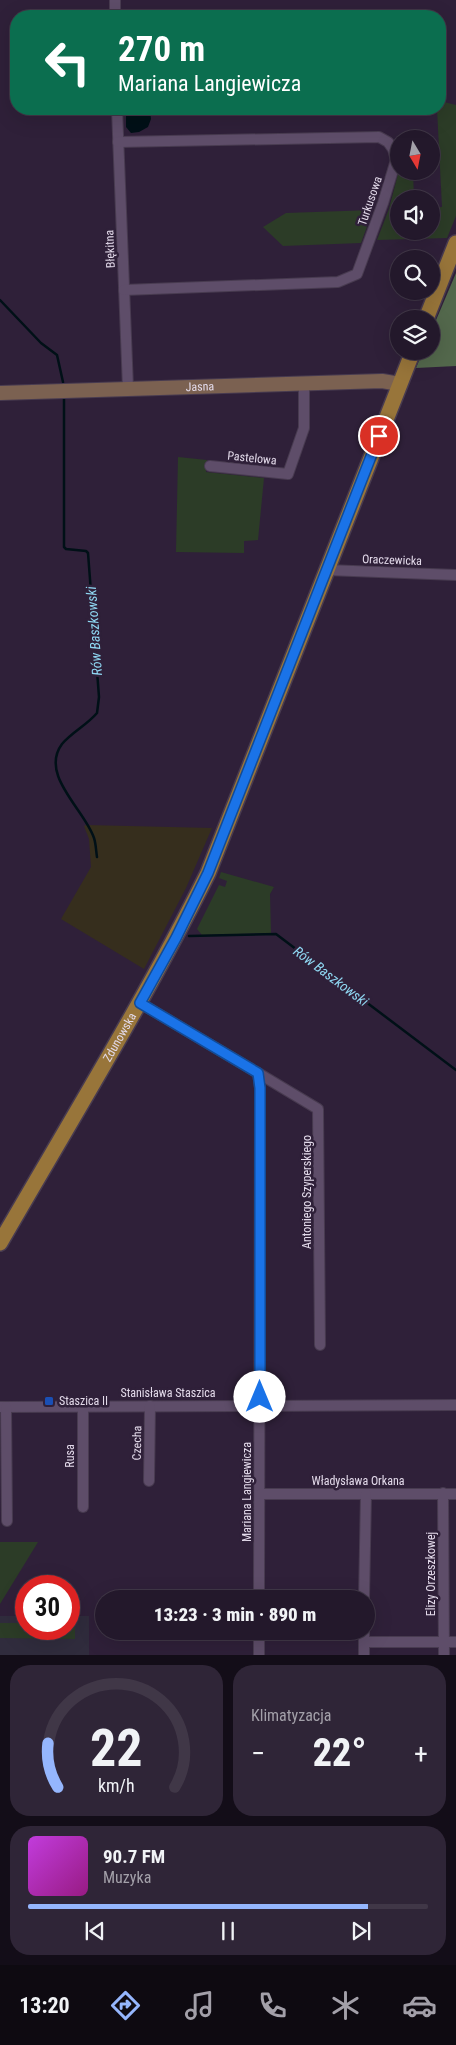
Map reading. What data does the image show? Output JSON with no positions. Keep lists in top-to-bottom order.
{
  "streets": {
    "main road": ["Zdunowska"],
    "street": [
      "Turkusowa",
      "Błękitna",
      "Jasna",
      "Pastelowa",
      "Oraczewicka",
      "Antoniego Szyperskiego",
      "Stanisława Staszica",
      "Czecha",
      "Rusa",
      "Władysława Orkana",
      "Mariana Langiewicza",
      "Elizy Orzeszkowej"
    ]
  },
  "crossings": [
    ["Turkusowa", "Błękitna"],
    ["Błękitna", "Jasna"],
    ["Jasna", "Pastelowa"],
    ["Jasna", "Zdunowska"],
    ["Oraczewicka", "Zdunowska"],
    ["Antoniego Szyperskiego", "Mariana Langiewicza"],
    ["Stanisława Staszica", "Czecha"],
    ["Stanisława Staszica", "Rusa"],
    ["Stanisława Staszica", "Mariana Langiewicza"],
    ["Władysława Orkana", "Mariana Langiewicza"],
    ["Władysława Orkana", "Elizy Orzeszkowej"]
  ],
  "water": ["Rów Baszkowski"],
  "places": {
    "transit": ["Staszica II"]
  },
  "north": "bottom",
  "page": {
    "turn": ["270 m", "Mariana Langiewicza"],
    "limit": "30",
    "trip": "13:23 · 3 min · 890 m",
    "tile": "Klimatyzacja",
    "heat": ["−", "22°", "+"],
    "song": ["90.7 FM", "Muzyka"],
    "tabs": "13:20",
    "gauge": ["22", "km/h"]
  }
}
